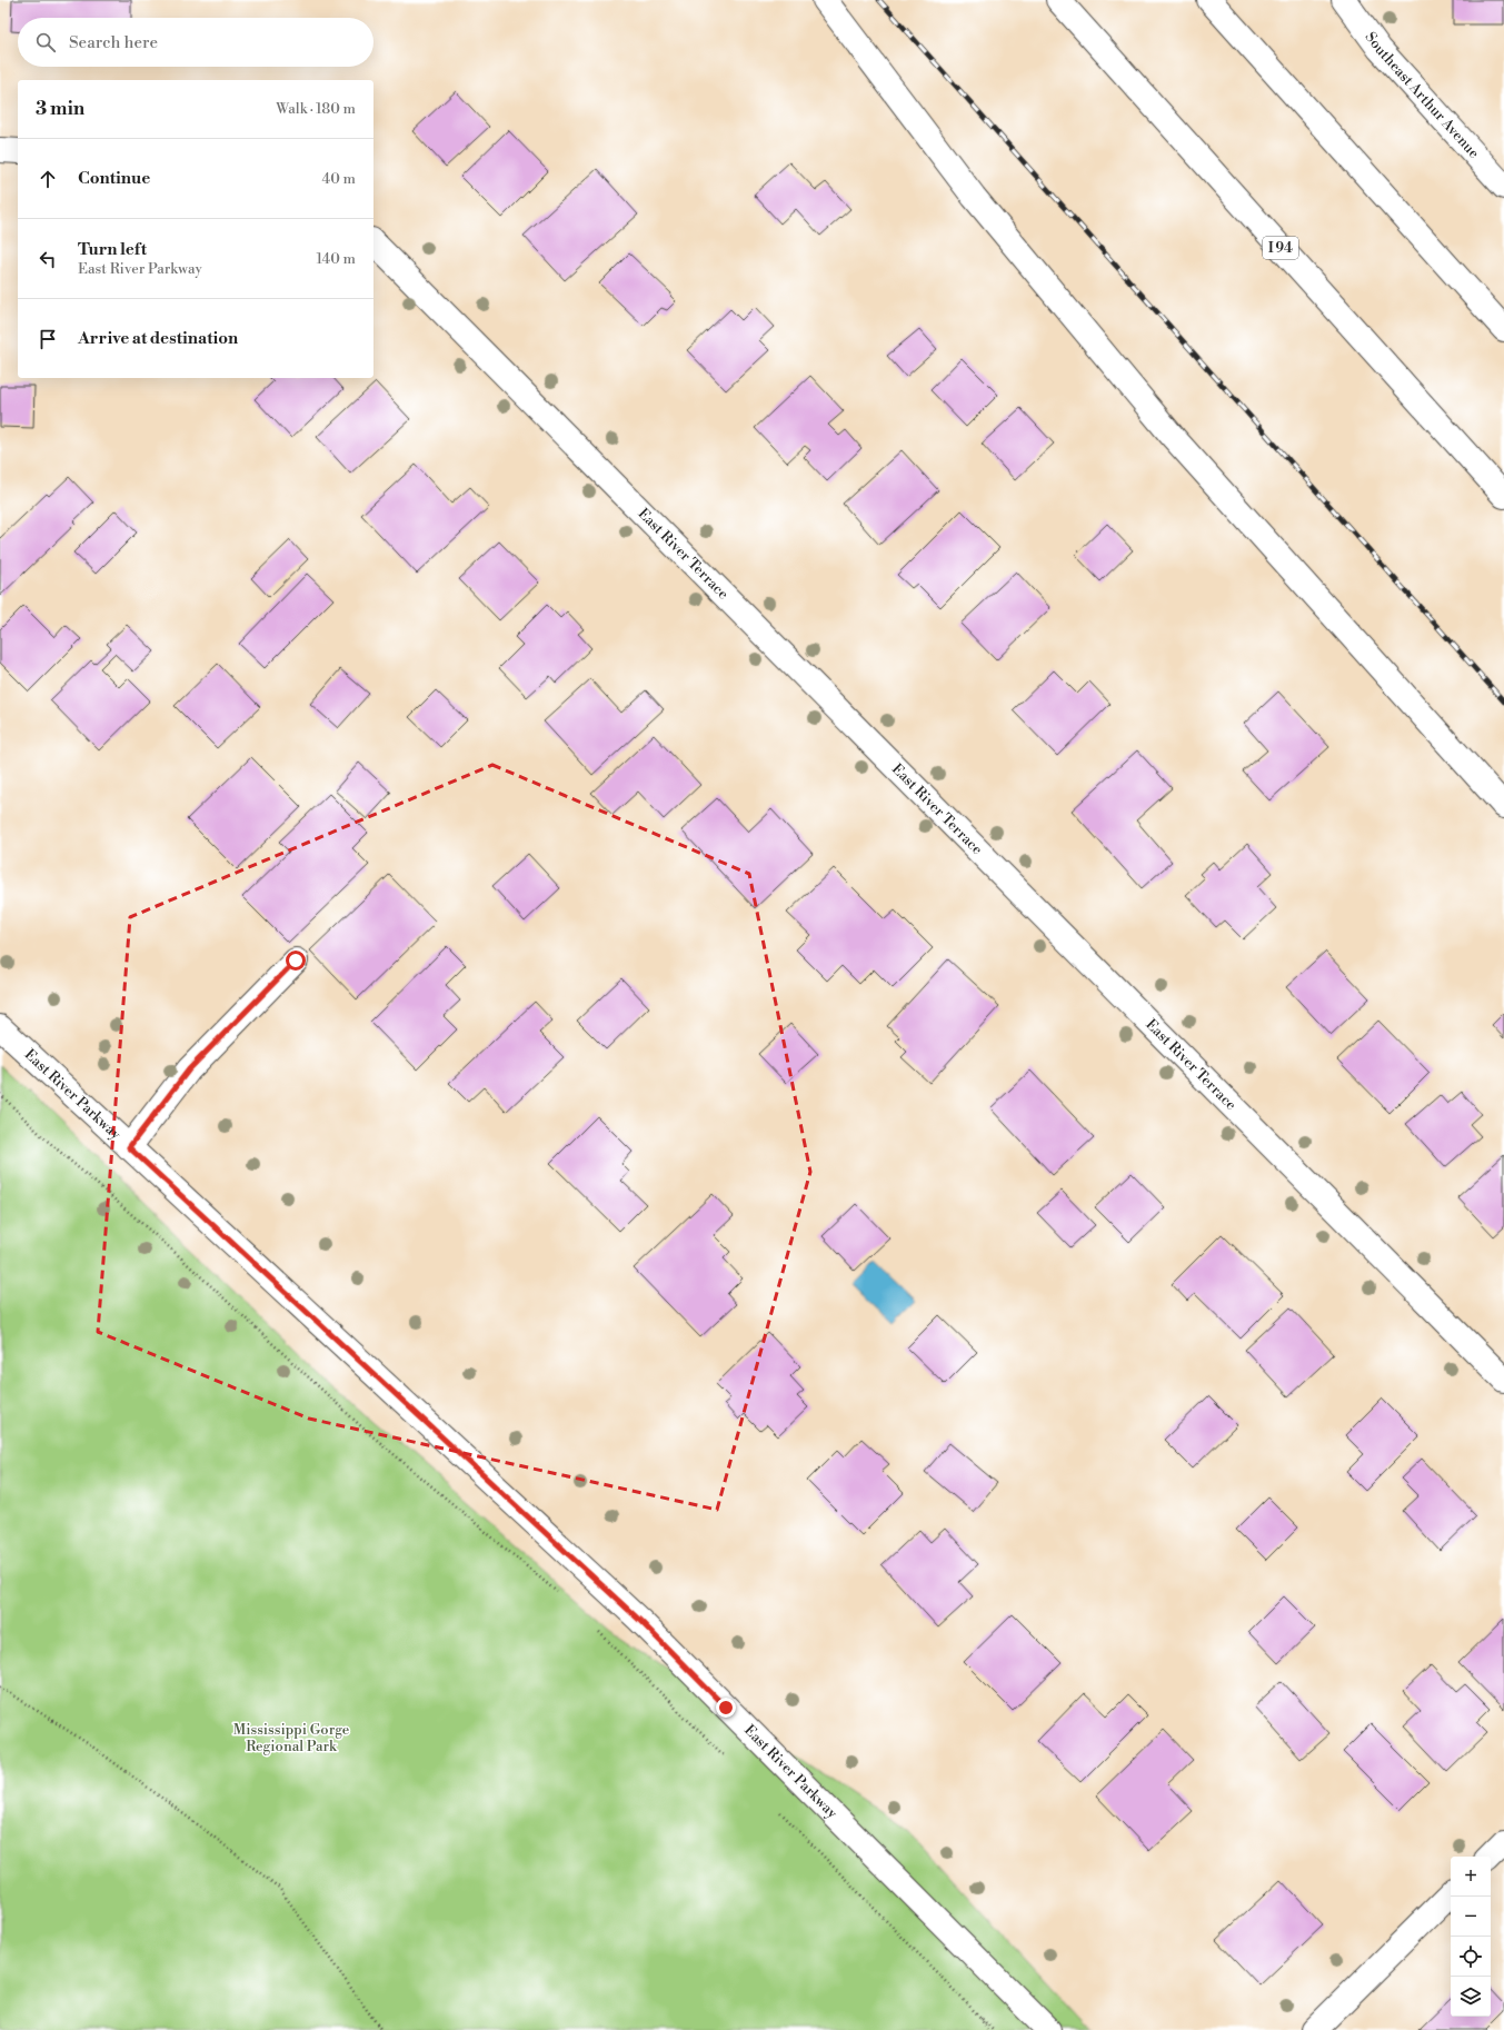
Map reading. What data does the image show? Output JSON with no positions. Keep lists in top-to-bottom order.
{
  "streets": {
    "main road": [
      "Southeast Arthur Avenue",
      "I 94",
      "East River Terrace",
      "East River Parkway"
    ]
  },
  "parks": ["Mississippi Gorge Regional Park"],
  "page": {
    "search": "Search here",
    "heading": ["3 min", "Walk · 180 m"],
    "list": [
      ["Continue", "40 m"],
      ["Turn left", "East River Parkway", "140 m"],
      "Arrive at destination"
    ],
    "map_buttons": ["+", "−"]
  }
}
